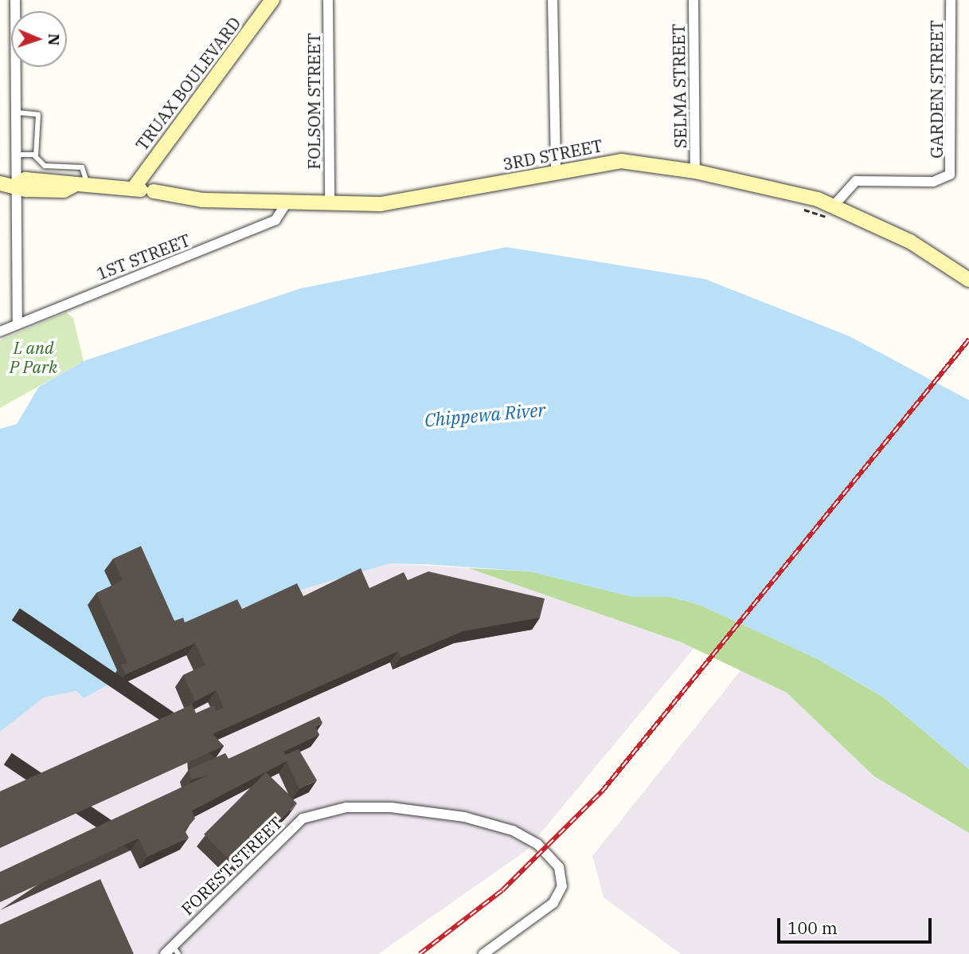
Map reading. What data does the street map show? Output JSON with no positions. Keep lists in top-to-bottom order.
{
  "streets": {
    "street": [
      "TRUAX BOULEVARD",
      "SELMA STREET",
      "GARDEN STREET",
      "FOLSOM STREET",
      "3RD STREET",
      "1ST STREET",
      "FOREST STREET"
    ]
  },
  "crossings": [
    ["TRUAX BOULEVARD", "3RD STREET"],
    ["SELMA STREET", "3RD STREET"],
    ["GARDEN STREET", "3RD STREET"],
    ["FOLSOM STREET", "3RD STREET"],
    ["3RD STREET", "1ST STREET"]
  ],
  "water": ["Chippewa River"],
  "parks": ["L and P Park"],
  "scale_bar": "100 m",
  "north": "right"
}
